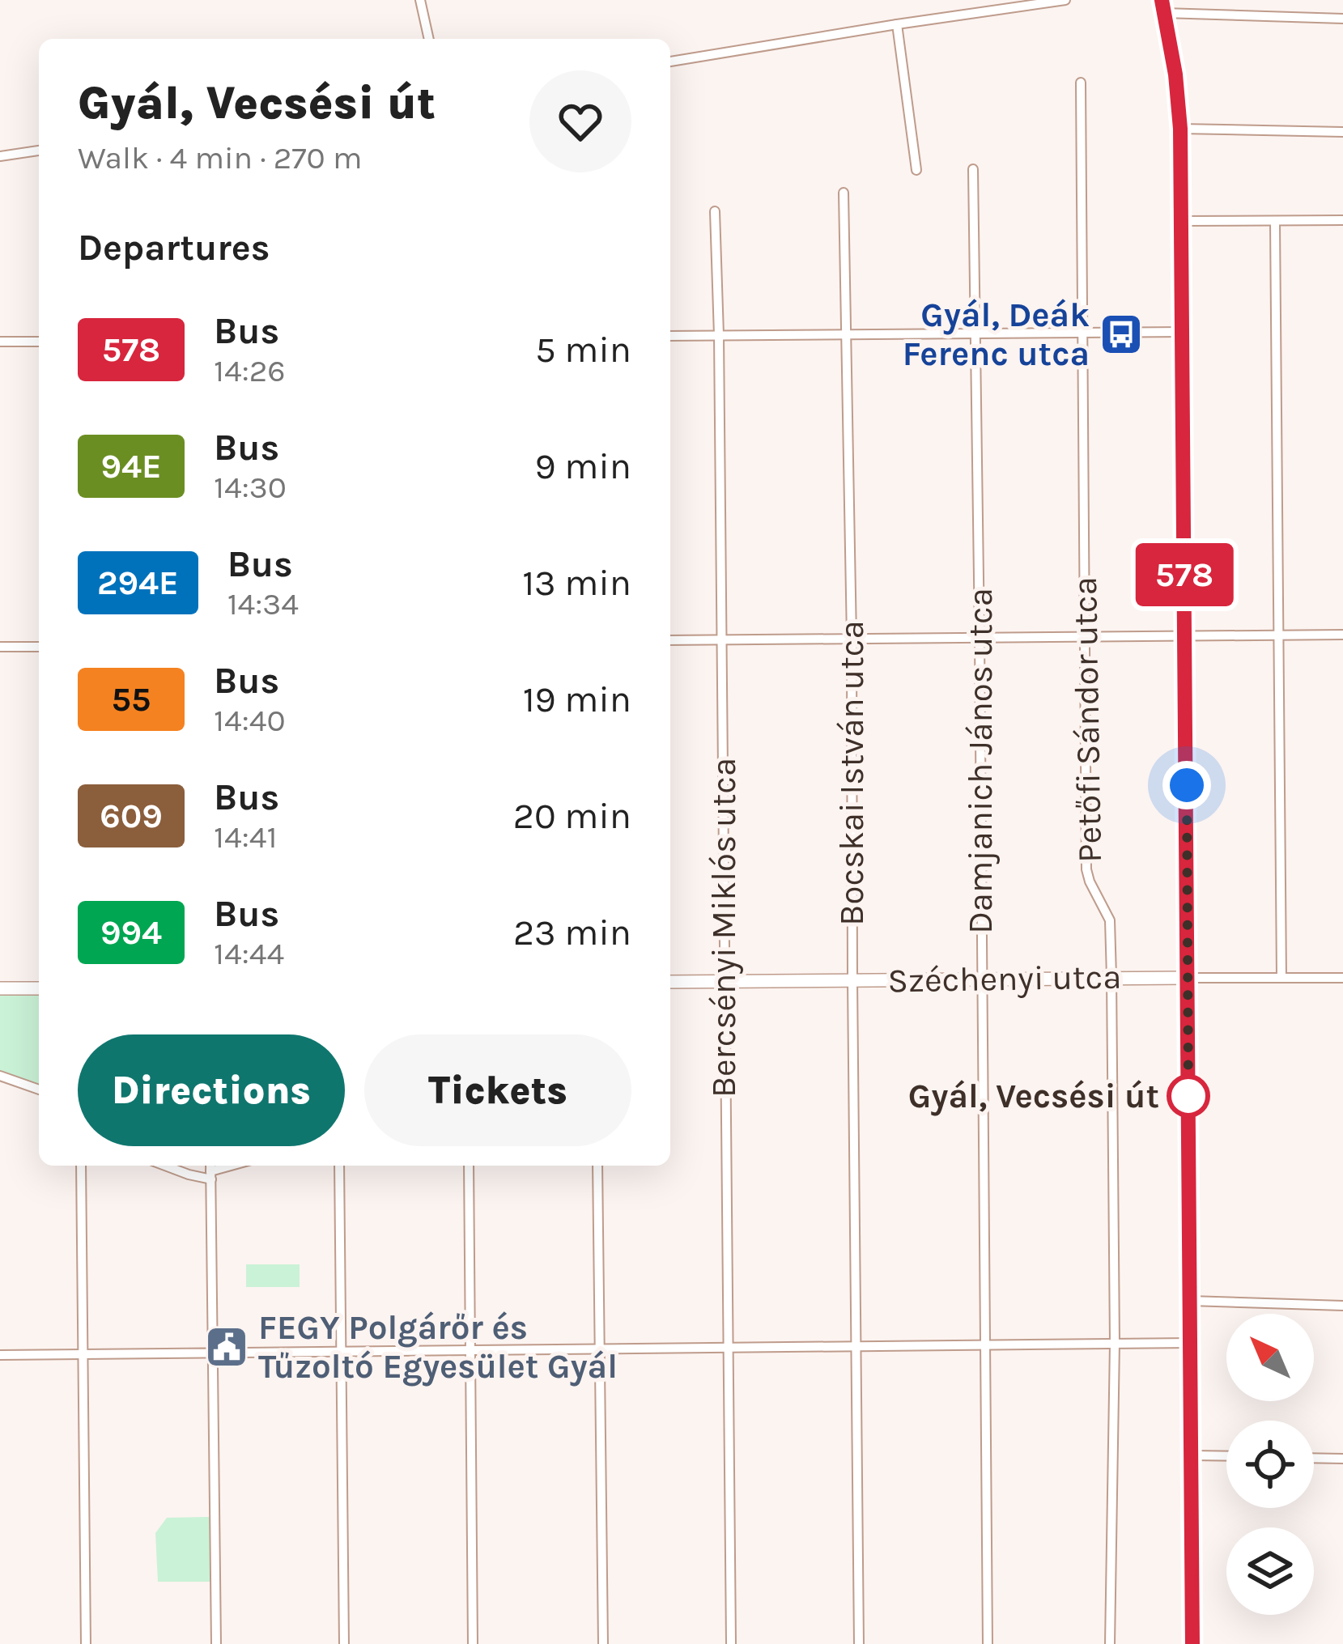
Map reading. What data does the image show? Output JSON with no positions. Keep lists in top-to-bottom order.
{
  "streets": {
    "main road": ["Széchenyi utca"],
    "street": [
      "Petőfi Sándor utca",
      "Damjanich János utca",
      "Bocskai István utca",
      "Bercsényi Miklós utca"
    ]
  },
  "crossings": [
    ["Petőfi Sándor utca", "Széchenyi utca"],
    ["Damjanich János utca", "Széchenyi utca"],
    ["Bocskai István utca", "Széchenyi utca"],
    ["Bercsényi Miklós utca", "Széchenyi utca"]
  ],
  "places": {
    "bus stop": ["Gyál, Deák Ferenc utca"],
    "other": ["Gyál, Vecsési út"],
    "public building": ["FEGY Polgárőr és Tűzoltó Egyesület Gyál"]
  },
  "lines": ["bus line 578"],
  "north": "top left",
  "page": {
    "on_map": "578",
    "heading": [
      ["Gyál, Vecsési út", "Walk · 4 min · 270 m"],
      "Departures"
    ],
    "list": [
      {
        "mark": "578",
        "name": "Bus",
        "note": "14:26",
        "value": "5 min"
      },
      {
        "mark": "94E",
        "name": "Bus",
        "note": "14:30",
        "value": "9 min"
      },
      {
        "mark": "294E",
        "name": "Bus",
        "note": "14:34",
        "value": "13 min"
      },
      {
        "mark": "55",
        "name": "Bus",
        "note": "14:40",
        "value": "19 min"
      },
      {
        "mark": "609",
        "name": "Bus",
        "note": "14:41",
        "value": "20 min"
      },
      {
        "mark": "994",
        "name": "Bus",
        "note": "14:44",
        "value": "23 min"
      }
    ],
    "buttons": ["Directions", "Tickets"]
  }
}
